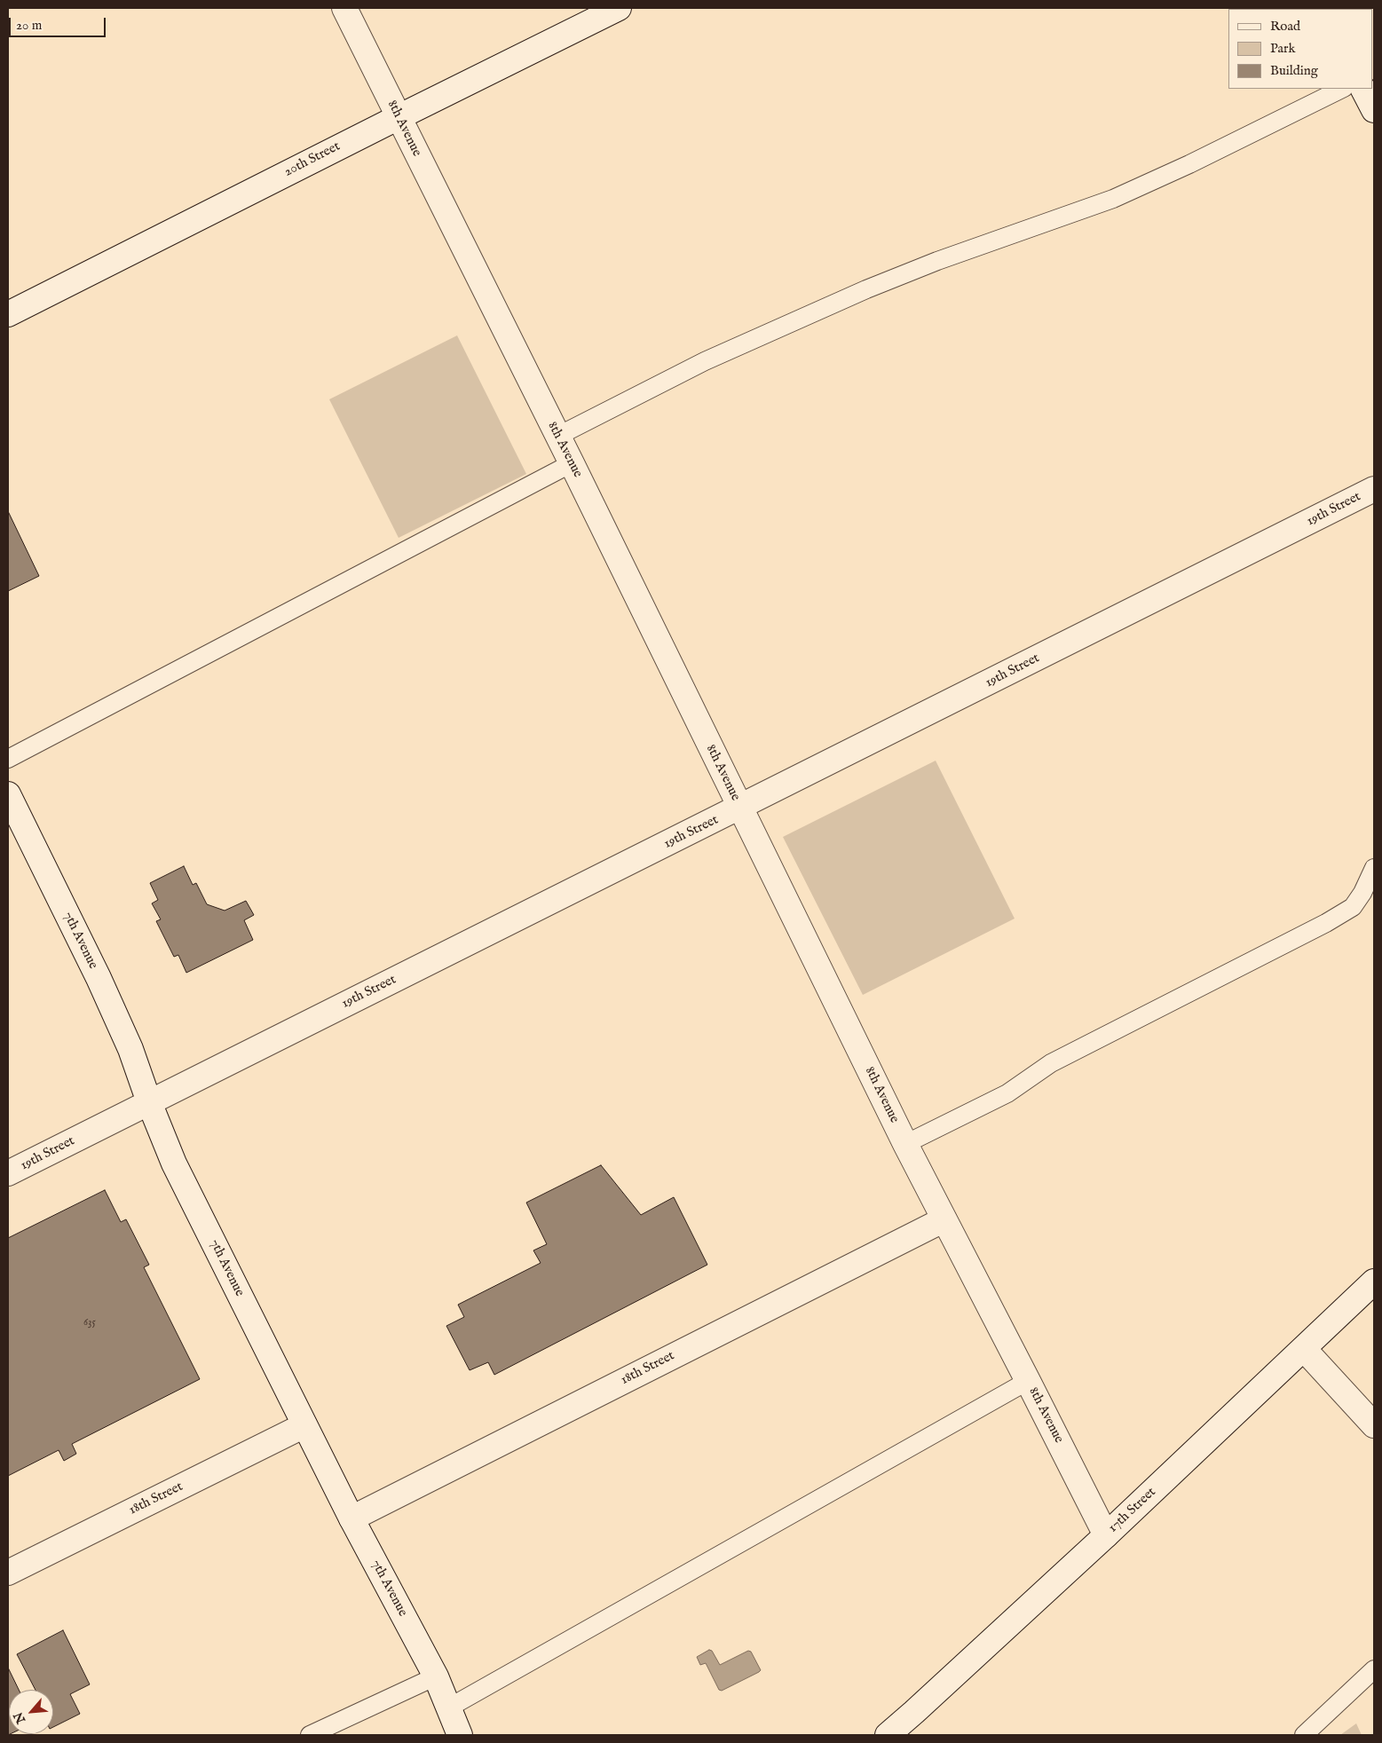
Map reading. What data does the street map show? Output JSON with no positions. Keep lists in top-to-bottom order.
{
  "streets": {
    "street": [
      "8th Avenue",
      "20th Street",
      "19th Street",
      "7th Avenue",
      "18th Street",
      "17th Street"
    ]
  },
  "crossings": [
    ["8th Avenue", "20th Street"],
    ["8th Avenue", "19th Street"],
    ["8th Avenue", "18th Street"],
    ["8th Avenue", "17th Street"],
    ["19th Street", "7th Avenue"],
    ["7th Avenue", "18th Street"]
  ],
  "house_numbers": ["635"],
  "legend": ["Road", "Park", "Building"],
  "scale_bar": "20 m",
  "north": "bottom left"
}
